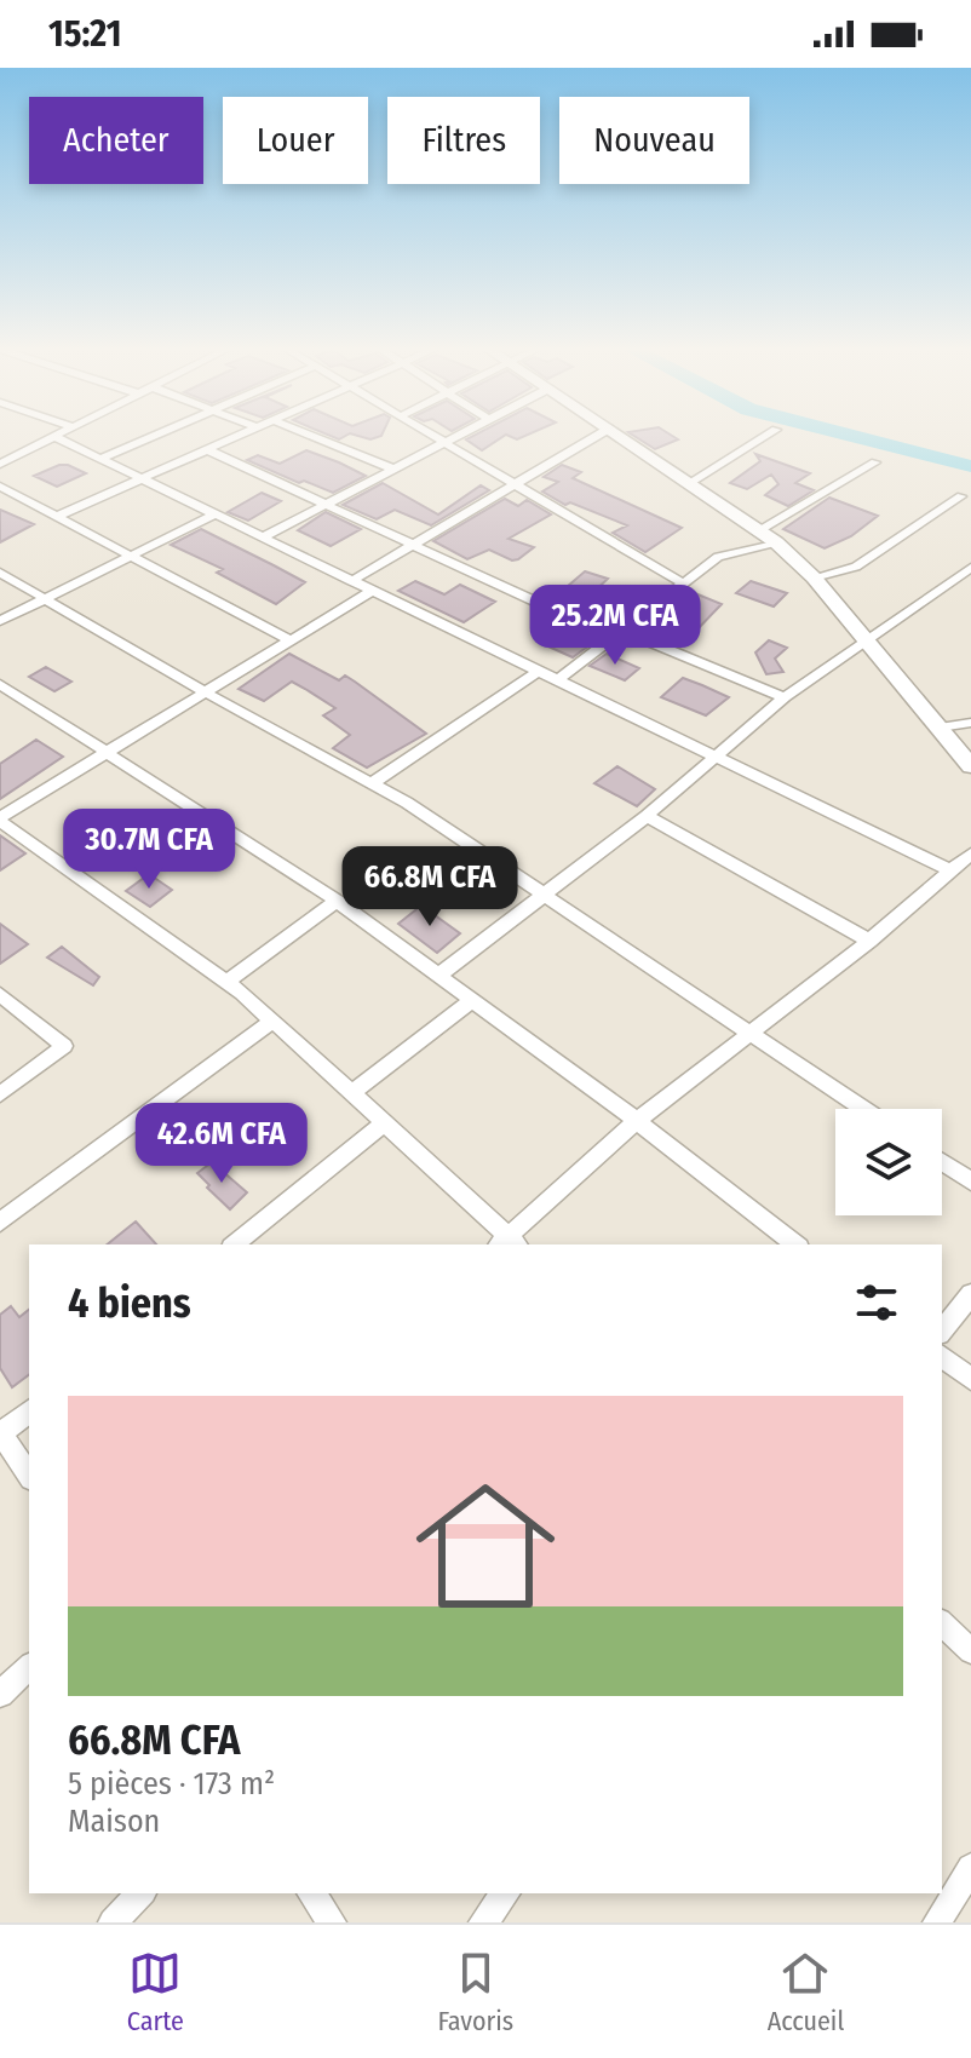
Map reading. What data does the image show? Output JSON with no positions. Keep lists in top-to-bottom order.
{
  "page": {
    "status": "15:21",
    "chip": [
      "Acheter",
      "Louer",
      "Filtres",
      "Nouveau"
    ],
    "price": [
      "25.2M CFA",
      "30.7M CFA",
      "66.8M CFA",
      "42.6M CFA"
    ],
    "heading": "4 biens",
    "list": [
      {
        "name": "66.8M CFA",
        "note": "5 pièces · 173 m² · Maison"
      }
    ],
    "tabs": ["Carte", "Favoris", "Accueil"]
  }
}
